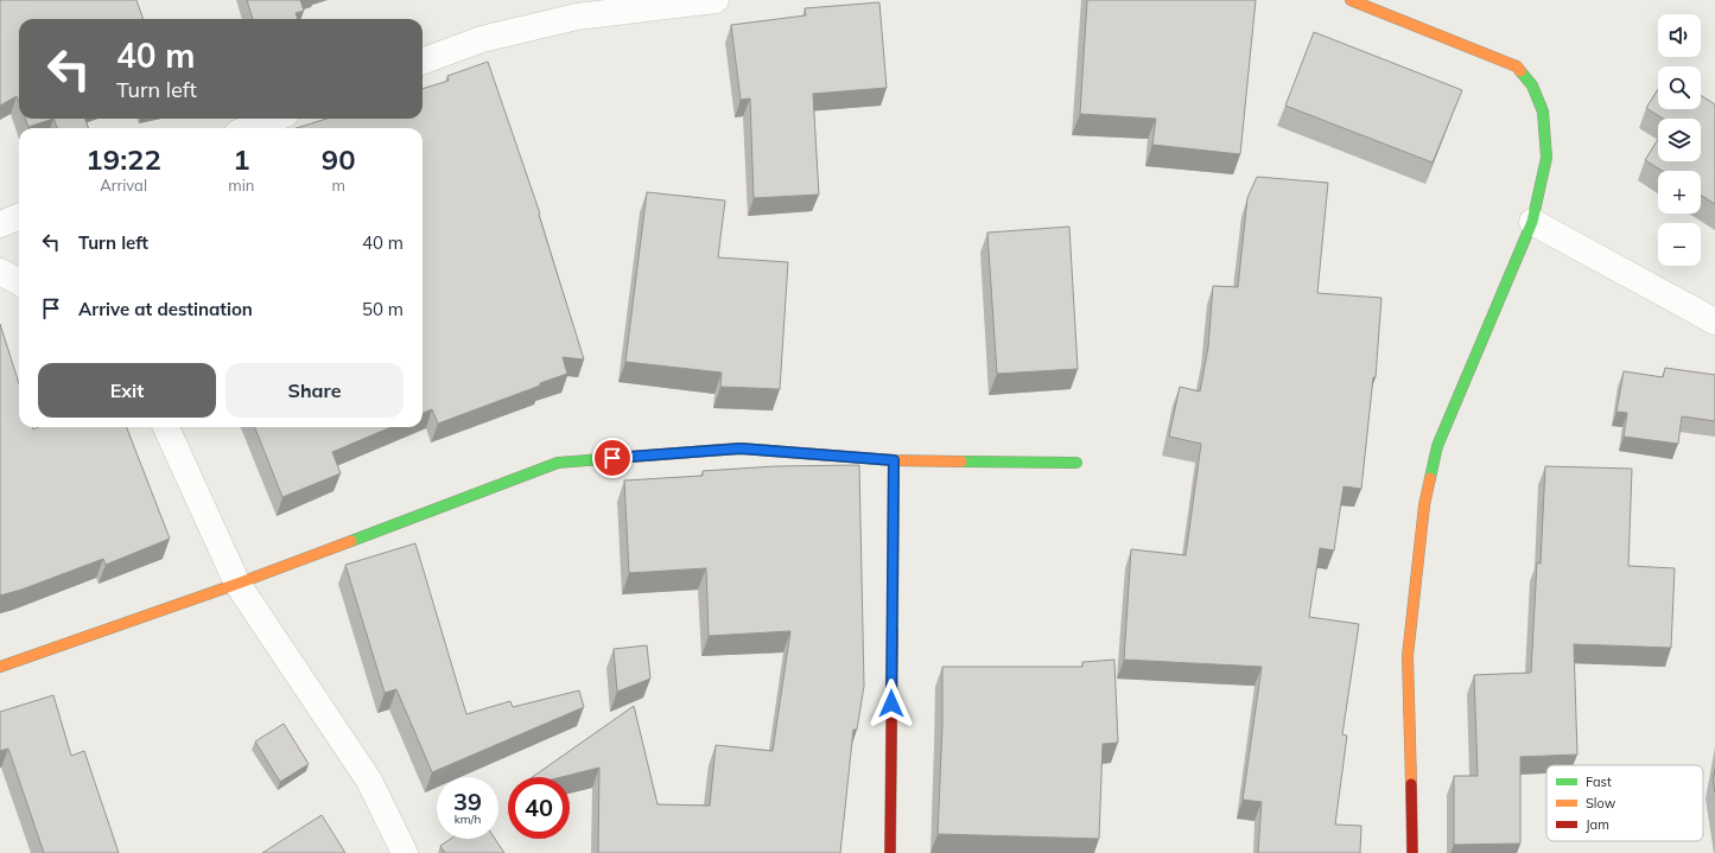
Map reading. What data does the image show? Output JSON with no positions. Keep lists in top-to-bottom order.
{
  "legend": ["Fast", "Slow", "Jam"],
  "page": {
    "map_buttons": ["+", "−"],
    "turn": ["40 m", "Turn left"],
    "eta": [
      "19:22",
      "Arrival",
      "1",
      "min",
      "90",
      "m"
    ],
    "list": [
      {
        "name": "Turn left",
        "value": "40 m"
      },
      {
        "name": "Arrive at destination",
        "value": "50 m"
      }
    ],
    "buttons": ["Exit", "Share"],
    "speed": "39 km/h",
    "limit": "40"
  }
}
